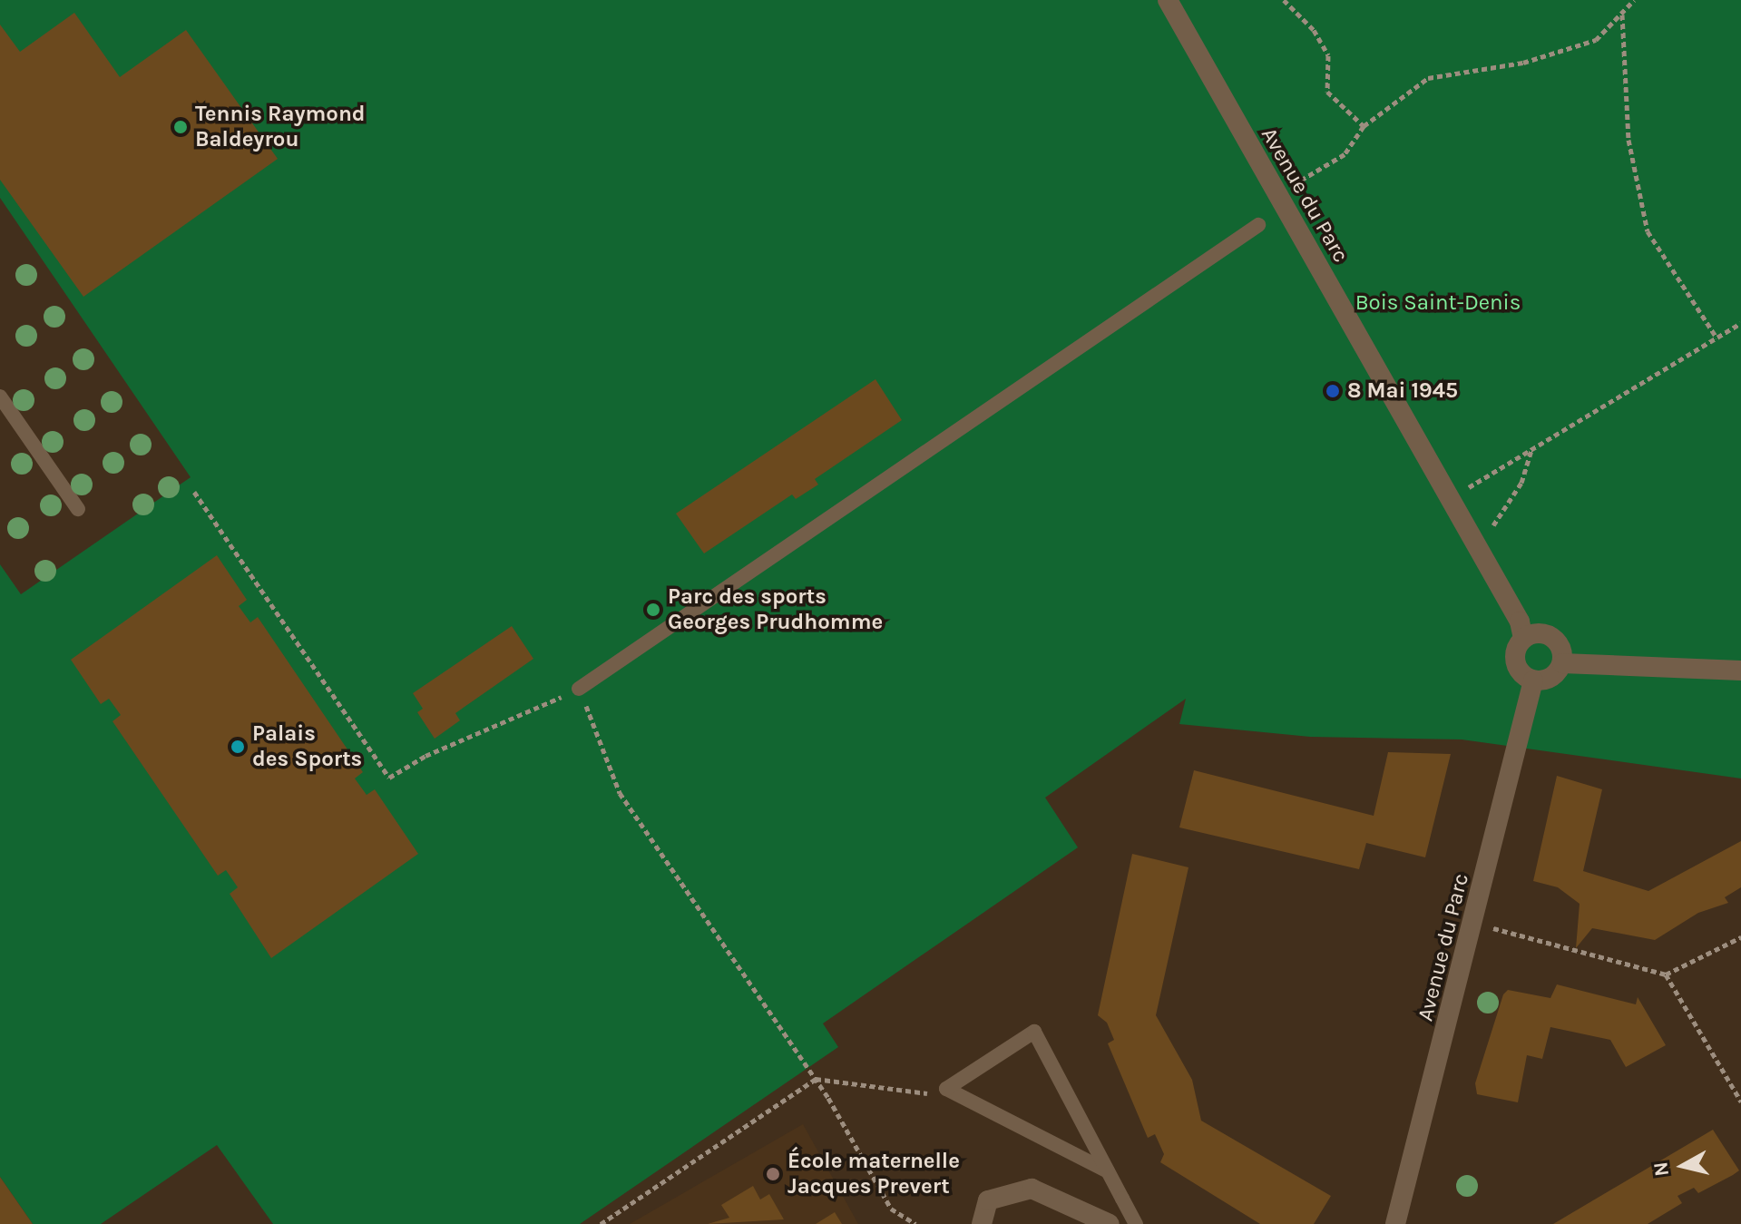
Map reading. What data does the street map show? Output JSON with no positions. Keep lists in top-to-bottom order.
{
  "streets": {
    "street": ["Avenue du Parc"]
  },
  "parks": ["Bois Saint-Denis"],
  "places": [
    "Tennis Raymond Baldeyrou",
    "8 Mai 1945",
    "Parc des sports Georges Prudhomme",
    "Palais des Sports",
    "École maternelle Jacques Prevert"
  ],
  "north": "left"
}
